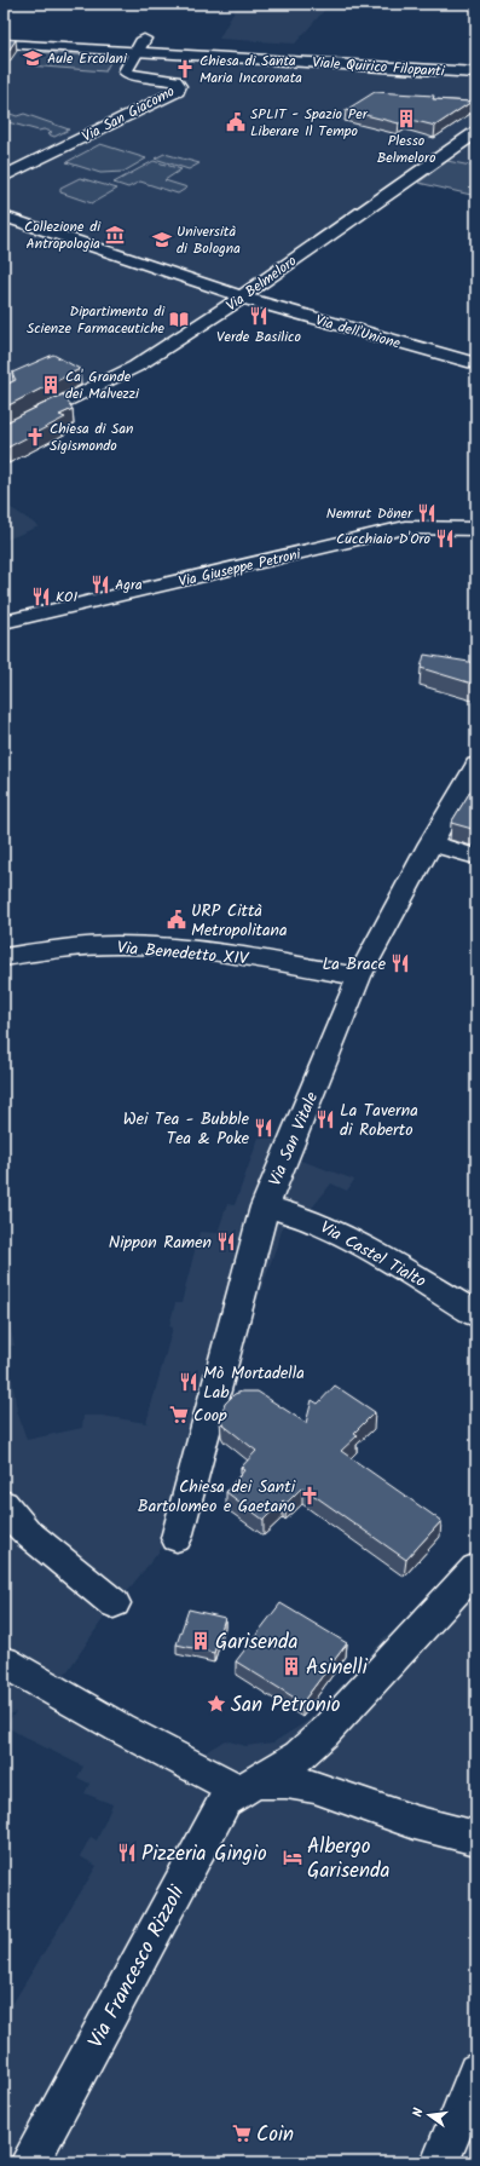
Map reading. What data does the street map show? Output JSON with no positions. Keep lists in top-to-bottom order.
{
  "streets": {
    "street": [
      "Viale Quirico Filopanti",
      "Via San Giacomo",
      "Via Belmeloro",
      "Via dell'Unione",
      "Via Giuseppe Petroni",
      "Via Benedetto XIV",
      "Via San Vitale",
      "Via Castel Tialto",
      "Via Francesco Rizzoli"
    ]
  },
  "crossings": [
    ["Viale Quirico Filopanti", "Via San Giacomo"],
    ["Via Belmeloro", "Via dell'Unione"],
    ["Via Benedetto XIV", "Via San Vitale"],
    ["Via San Vitale", "Via Castel Tialto"]
  ],
  "places": {
    "school or university": ["Aule Ercolani", "Università di Bologna"],
    "church": ["Chiesa di Santa Maria Incoronata", "Chiesa di San Sigismondo", "Chiesa dei Santi Bartolomeo e Gaetano"],
    "building": [
      "Plesso Belmeloro",
      "Ca' Grande dei Malvezzi",
      "Garisenda",
      "Asinelli"
    ],
    "public building": ["SPLIT - Spazio Per Liberare Il Tempo", "URP Città Metropolitana"],
    "museum": ["Collezione di Antropologia"],
    "restaurant": [
      "Verde Basilico",
      "Nemrut Döner",
      "Cucchiaio D'Oro",
      "Agra",
      "KOI",
      "La Brace",
      "La Taverna di Roberto",
      "Wei Tea - Bubble Tea & Poke",
      "Nippon Ramen",
      "Mò Mortadella Lab",
      "Pizzeria Gingio"
    ],
    "library": ["Dipartimento di Scienze Farmaceutiche"],
    "supermarket": ["Coop", "Coin"],
    "place": ["San Petronio"],
    "hotel": ["Albergo Garisenda"]
  },
  "north": "left"
}
